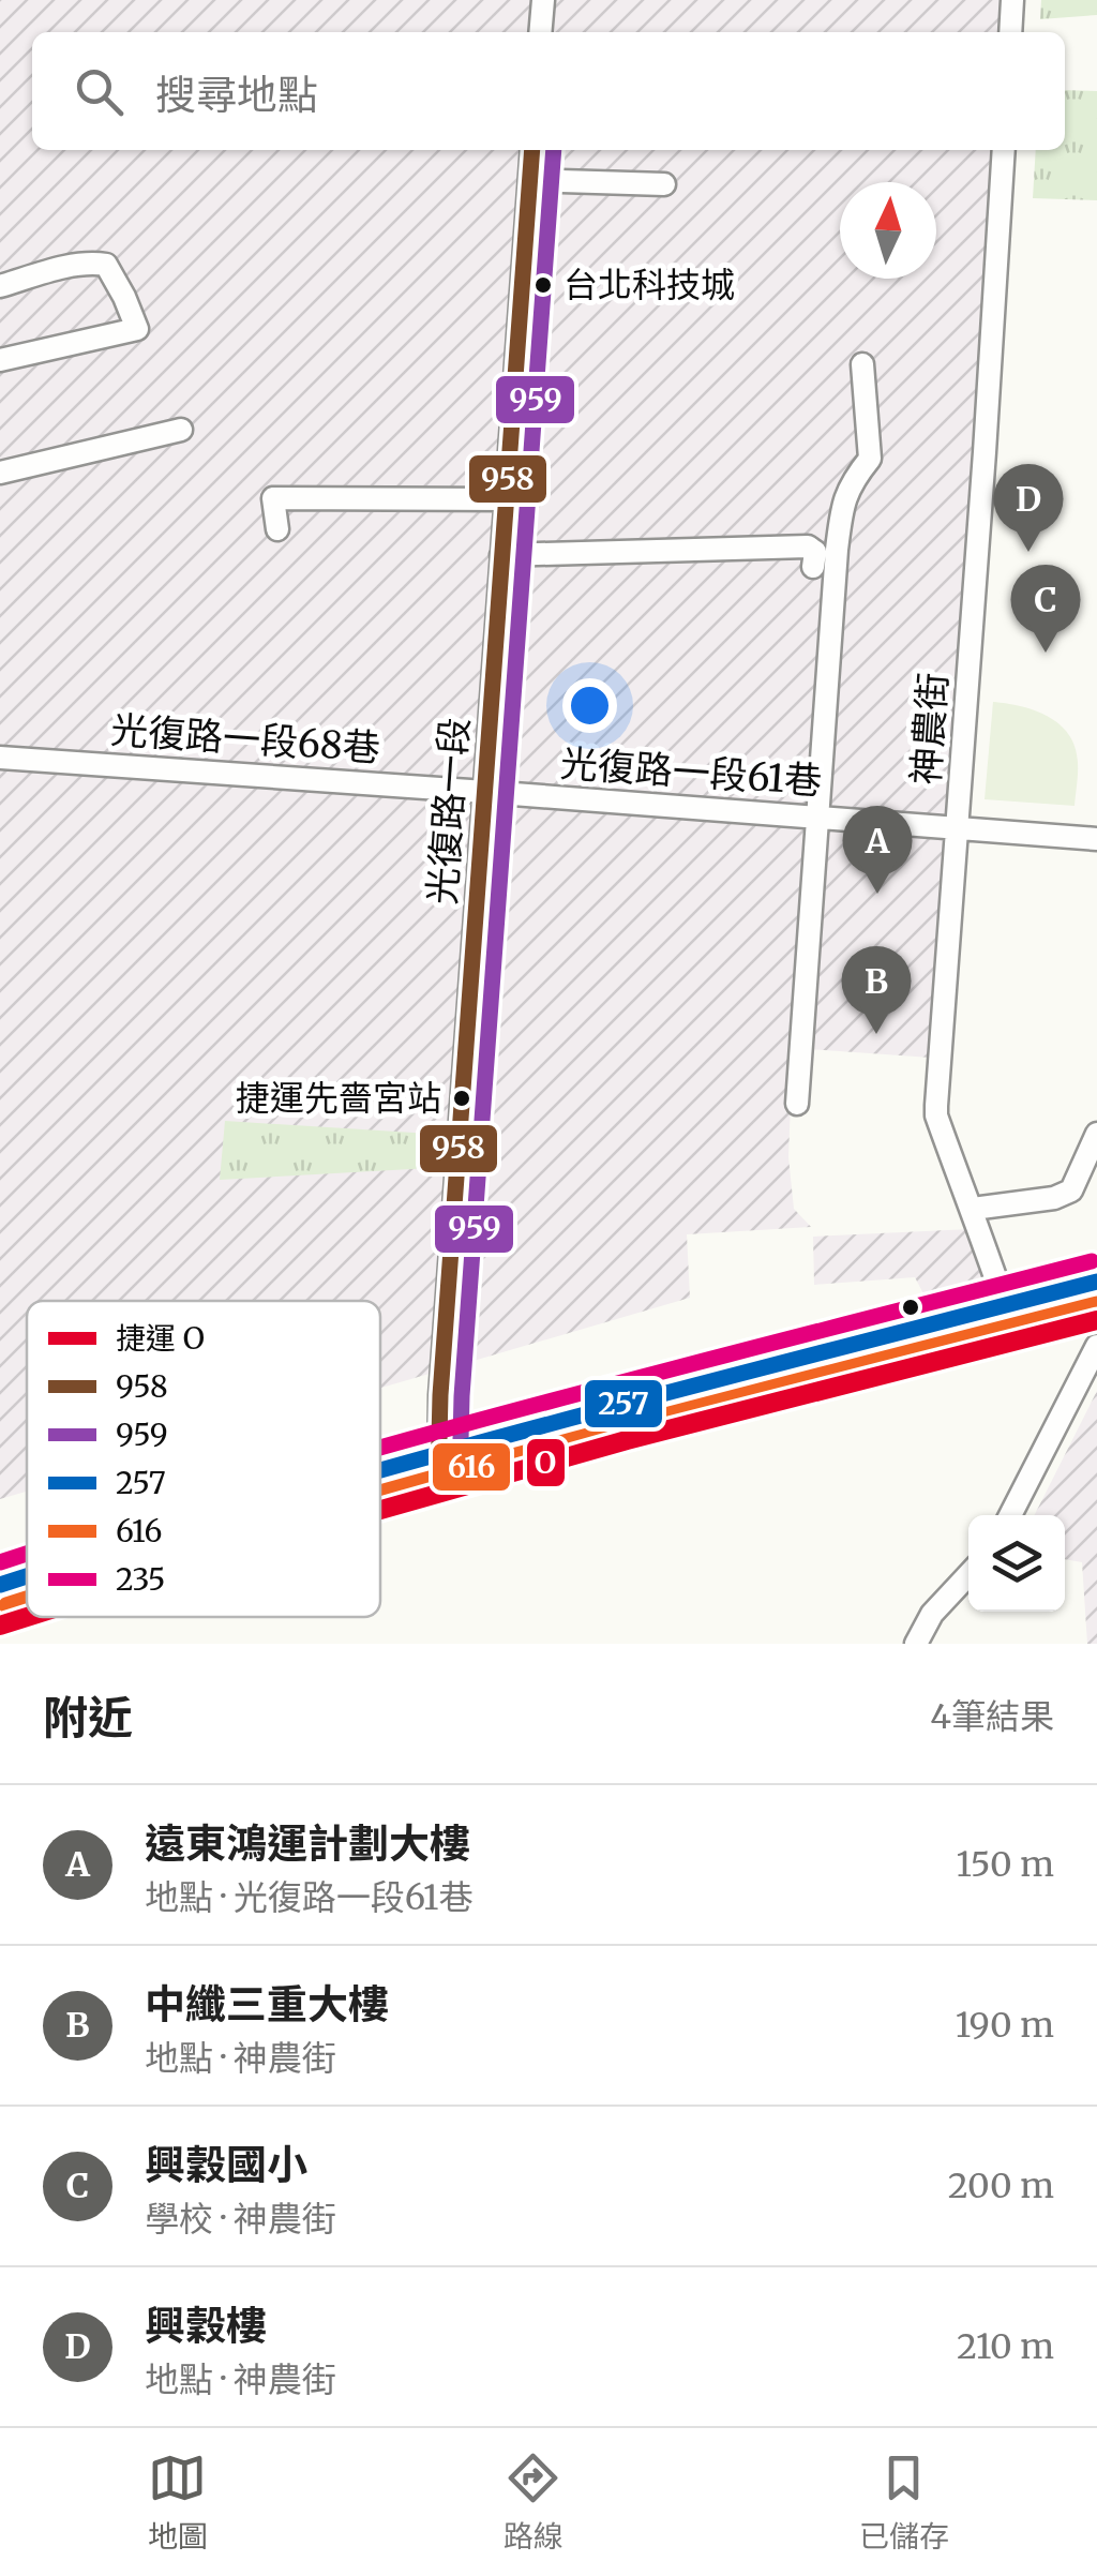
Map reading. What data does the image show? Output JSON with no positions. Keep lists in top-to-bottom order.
{
  "streets": {
    "street": [
      "神農街",
      "光復路一段68巷",
      "光復路一段61巷",
      "光復路一段"
    ]
  },
  "crossings": [
    ["神農街", "光復路一段61巷"],
    ["光復路一段68巷", "光復路一段61巷"],
    ["光復路一段68巷", "光復路一段"],
    ["光復路一段61巷", "光復路一段"]
  ],
  "places": ["台北科技城", "捷運先嗇宮站"],
  "lines": [
    "transit line 958",
    "transit line 959",
    "transit line 235",
    "transit line 257",
    "transit line 616",
    "metro line O"
  ],
  "legend": [
    "捷運 O",
    "958",
    "959",
    "257",
    "616",
    "235"
  ],
  "north": "top",
  "page": {
    "search": "搜尋地點",
    "pins": [
      "D",
      "C",
      "A",
      "B"
    ],
    "heading": ["附近", "4筆結果"],
    "list": [
      {
        "mark": "A",
        "name": "遠東鴻運計劃大樓",
        "note": "地點 · 光復路一段61巷",
        "value": "150 m"
      },
      {
        "mark": "B",
        "name": "中纖三重大樓",
        "note": "地點 · 神農街",
        "value": "190 m"
      },
      {
        "mark": "C",
        "name": "興穀國小",
        "note": "學校 · 神農街",
        "value": "200 m"
      },
      {
        "mark": "D",
        "name": "興穀樓",
        "note": "地點 · 神農街",
        "value": "210 m"
      }
    ],
    "nav": ["地圖", "路線", "已儲存"]
  }
}
